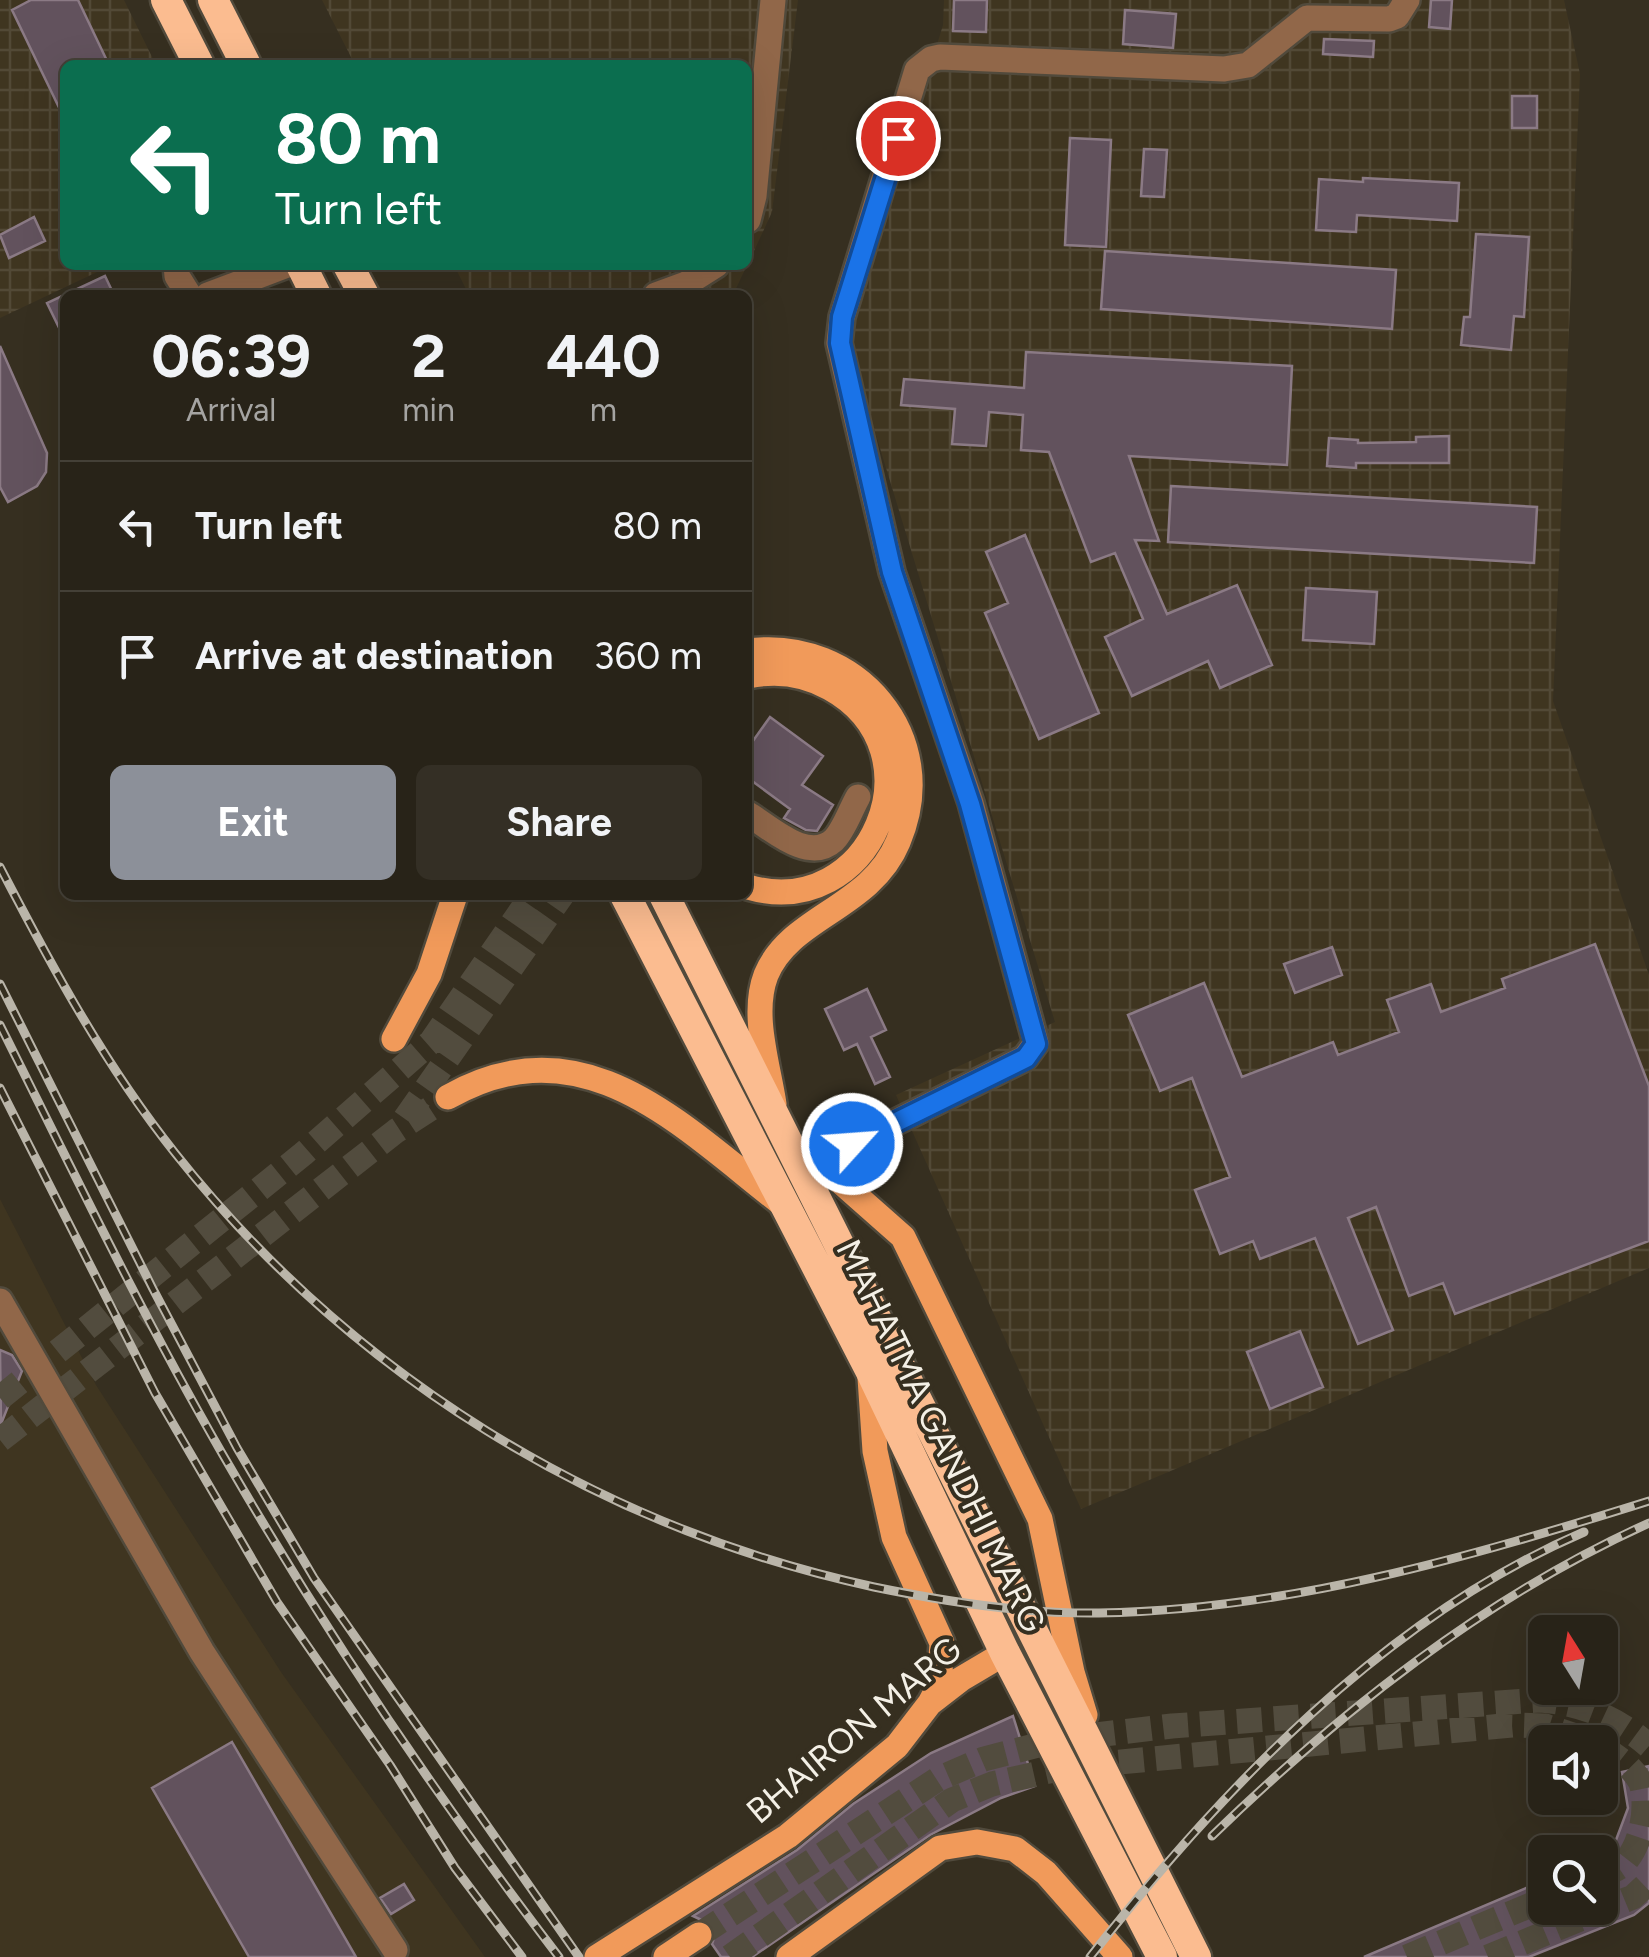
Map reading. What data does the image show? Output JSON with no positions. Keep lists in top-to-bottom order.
{
  "streets": {
    "highway": ["MAHATMA GANDHI MARG"],
    "main road": ["BHAIRON MARG"]
  },
  "crossings": [
    ["MAHATMA GANDHI MARG", "BHAIRON MARG"]
  ],
  "north": "top",
  "page": {
    "turn": ["80 m", "Turn left"],
    "eta": [
      "06:39",
      "Arrival",
      "2",
      "min",
      "440",
      "m"
    ],
    "list": [
      {
        "name": "Turn left",
        "value": "80 m"
      },
      {
        "name": "Arrive at destination",
        "value": "360 m"
      }
    ],
    "buttons": ["Exit", "Share"]
  }
}
